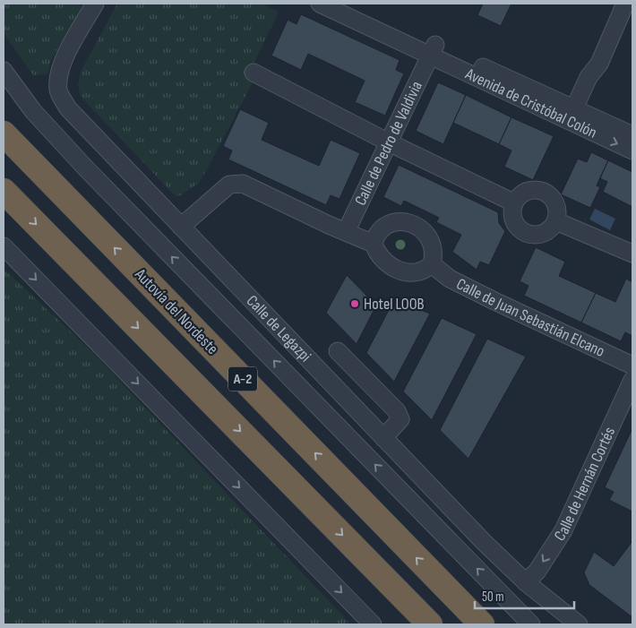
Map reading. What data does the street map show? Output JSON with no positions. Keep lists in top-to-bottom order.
{
  "streets": {
    "highway": ["Autovía del Nordeste", "A-2"],
    "street": [
      "Avenida de Cristóbal Colón",
      "Calle de Pedro de Valdivia",
      "Calle de Juan Sebastián Elcano",
      "Calle de Legazpi",
      "Calle de Hernán Cortés"
    ]
  },
  "crossings": [
    ["Avenida de Cristóbal Colón", "Calle de Pedro de Valdivia"],
    ["Calle de Legazpi", "Calle de Hernán Cortés"]
  ],
  "one_way": ["Calle de Hernán Cortés"],
  "places": ["Hotel LOOB"],
  "scale_bar": "50 m"
}
